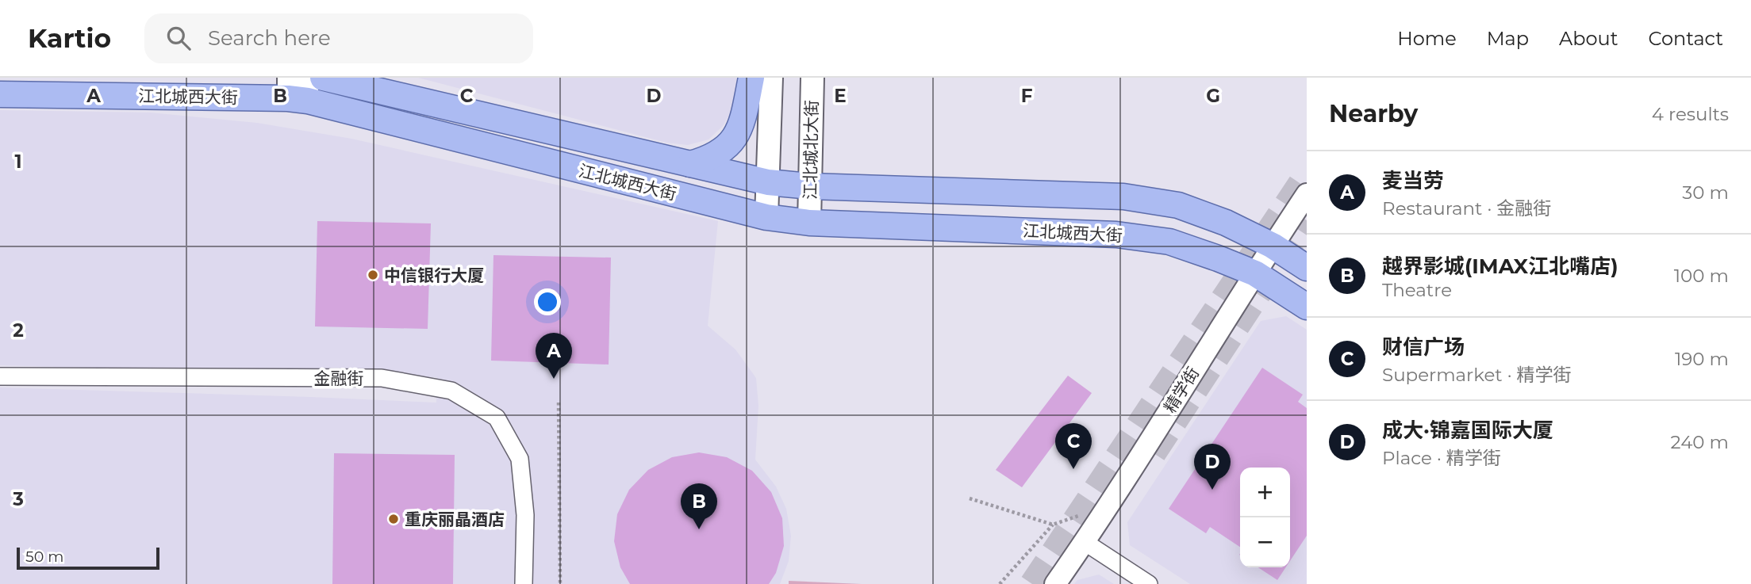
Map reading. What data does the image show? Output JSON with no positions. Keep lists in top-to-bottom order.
{
  "streets": {
    "main road": ["江北城西大街", "江北城北大街"],
    "street": ["金融街", "精学街"]
  },
  "crossings": [
    ["江北城西大街", "江北城北大街"],
    ["江北城西大街", "精学街"]
  ],
  "places": ["中信银行大厦", "重庆丽晶酒店"],
  "scale_bar": "50 m",
  "page": {
    "header": "Kartio",
    "search": "Search here",
    "nav": [
      "Home",
      "Map",
      "About",
      "Contact"
    ],
    "heading": ["Nearby", "4 results"],
    "list": [
      {
        "mark": "A",
        "name": "麦当劳",
        "note": "Restaurant · 金融街",
        "value": "30 m"
      },
      {
        "mark": "B",
        "name": "越界影城(IMAX江北嘴店)",
        "note": "Theatre",
        "value": "100 m"
      },
      {
        "mark": "C",
        "name": "财信广场",
        "note": "Supermarket · 精学街",
        "value": "190 m"
      },
      {
        "mark": "D",
        "name": "成大·锦嘉国际大厦",
        "note": "Place · 精学街",
        "value": "240 m"
      }
    ],
    "pins": [
      "A",
      "C",
      "D",
      "B"
    ],
    "map_buttons": ["+", "−"],
    "scale": "50 m"
  },
  "grid": {
    "columns": [
      "A",
      "B",
      "C",
      "D",
      "E",
      "F",
      "G"
    ],
    "rows": ["1", "2", "3"]
  }
}
